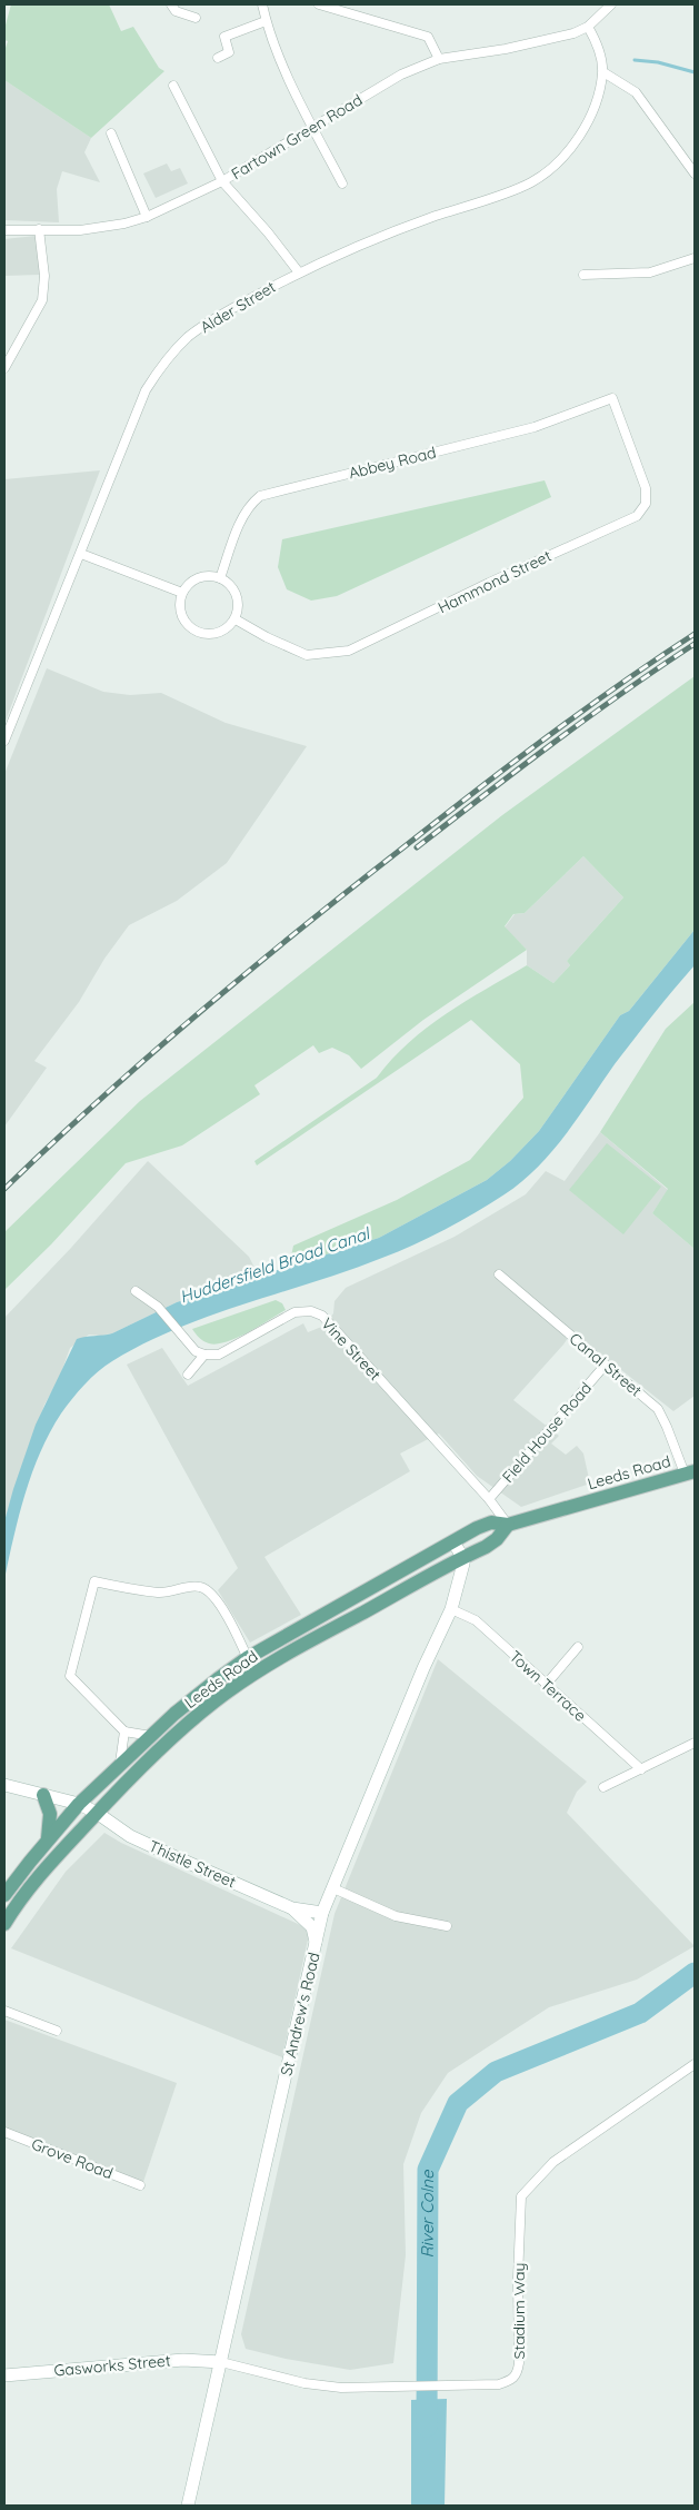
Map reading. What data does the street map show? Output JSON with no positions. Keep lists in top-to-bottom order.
{
  "streets": {
    "main road": [
      "Leeds Road",
      "Thistle Street",
      "St Andrew's Road",
      "Gasworks Street"
    ],
    "street": [
      "Fartown Green Road",
      "Alder Street",
      "Abbey Road",
      "Hammond Street",
      "Vine Street",
      "Canal Street",
      "Field House Road",
      "Town Terrace",
      "Grove Road",
      "Stadium Way"
    ]
  },
  "crossings": [
    ["Fartown Green Road", "Alder Street"],
    ["Abbey Road", "Hammond Street"],
    ["Vine Street", "Field House Road"],
    ["Vine Street", "Leeds Road"],
    ["Canal Street", "Field House Road"],
    ["Canal Street", "Leeds Road"],
    ["Leeds Road", "Thistle Street"],
    ["Leeds Road", "St Andrew's Road"],
    ["Town Terrace", "St Andrew's Road"],
    ["Thistle Street", "St Andrew's Road"],
    ["St Andrew's Road", "Stadium Way"],
    ["St Andrew's Road", "Gasworks Street"],
    ["Stadium Way", "Gasworks Street"]
  ],
  "water": ["Huddersfield Broad Canal", "River Colne"]
}
